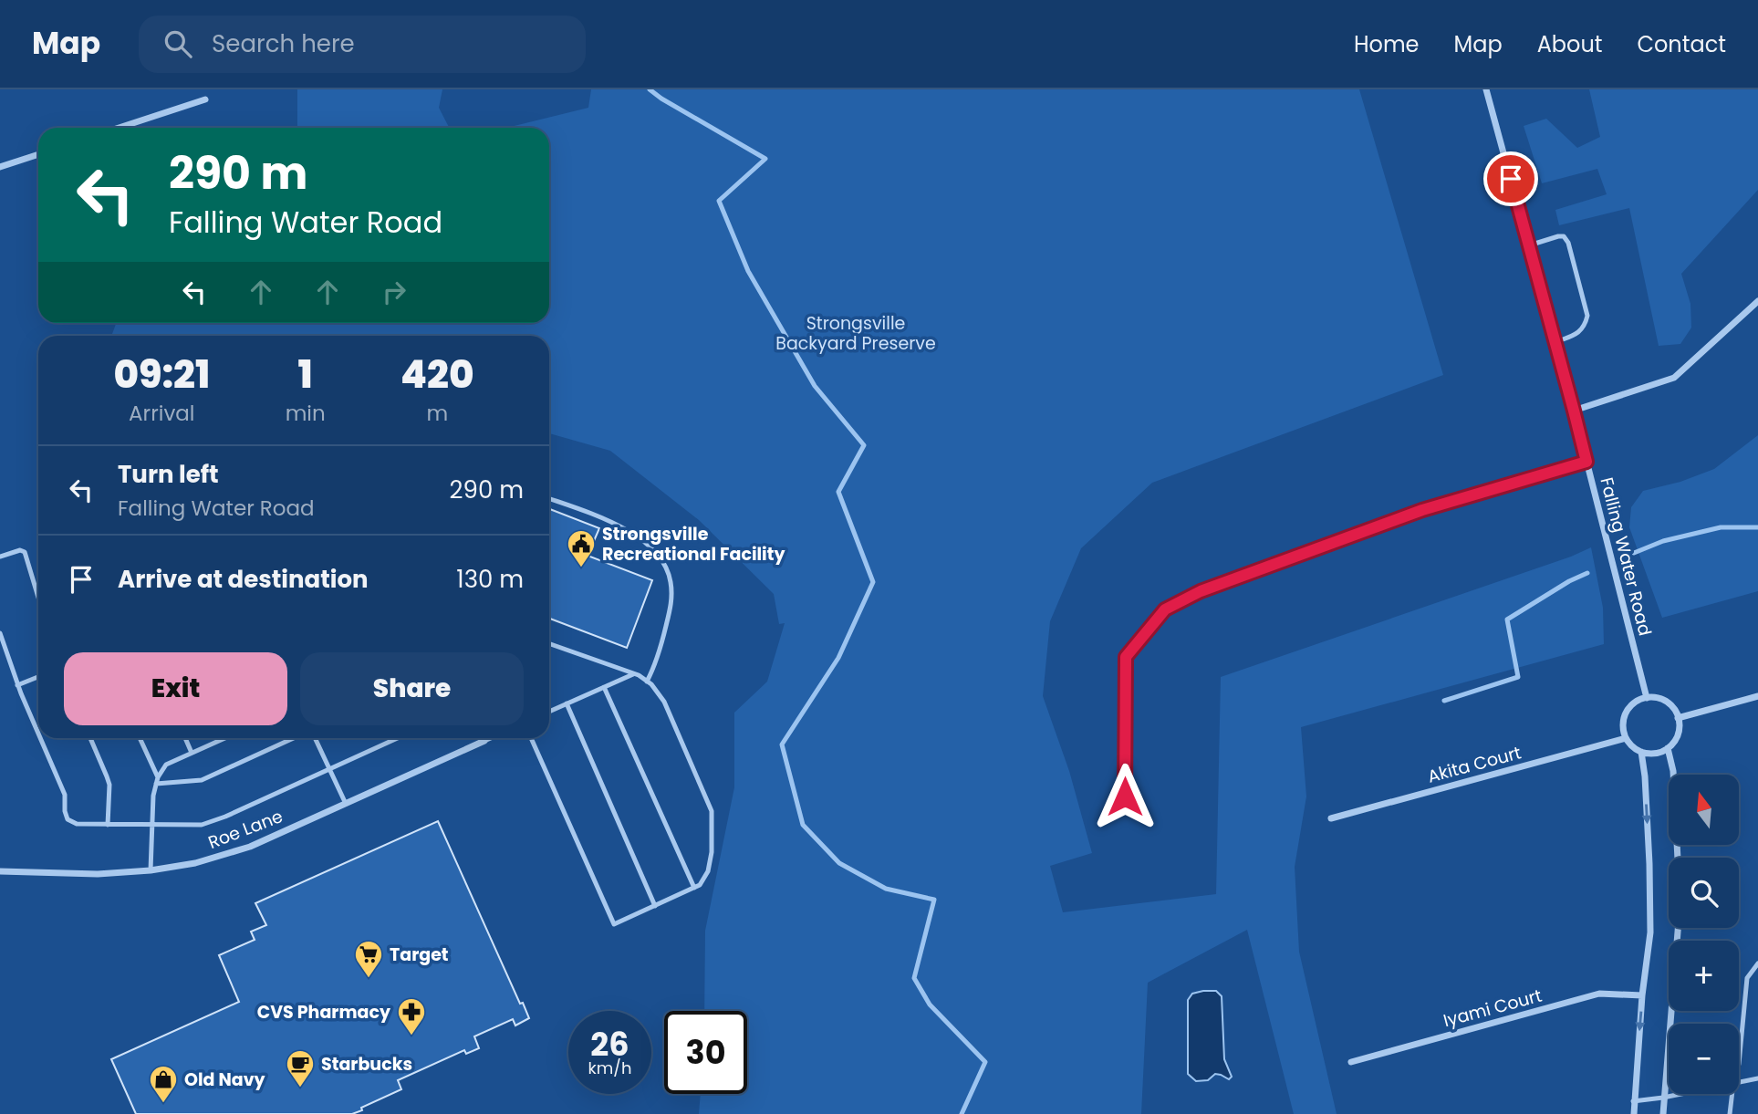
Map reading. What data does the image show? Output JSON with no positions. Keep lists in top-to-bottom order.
{
  "streets": {
    "street": [
      "Falling Water Road",
      "Akita Court",
      "Roe Lane",
      "Iyami Court"
    ]
  },
  "crossings": [
    ["Falling Water Road", "Akita Court"]
  ],
  "parks": ["Strongsville Backyard Preserve"],
  "places": {
    "public building": ["Strongsville Recreational Facility"],
    "supermarket": ["Target"],
    "pharmacy": ["CVS Pharmacy"],
    "cafe": ["Starbucks"],
    "shop": ["Old Navy"]
  },
  "north": "top",
  "page": {
    "header": "Map",
    "search": "Search here",
    "nav": [
      "Home",
      "Map",
      "About",
      "Contact"
    ],
    "turn": ["290 m", "Falling Water Road"],
    "eta": [
      "09:21",
      "Arrival",
      "1",
      "min",
      "420",
      "m"
    ],
    "list": [
      {
        "name": "Turn left",
        "note": "Falling Water Road",
        "value": "290 m"
      },
      {
        "name": "Arrive at destination",
        "value": "130 m"
      }
    ],
    "buttons": ["Exit", "Share"],
    "map_buttons": ["+", "−"],
    "speed": "26 km/h",
    "limit": "30"
  }
}
